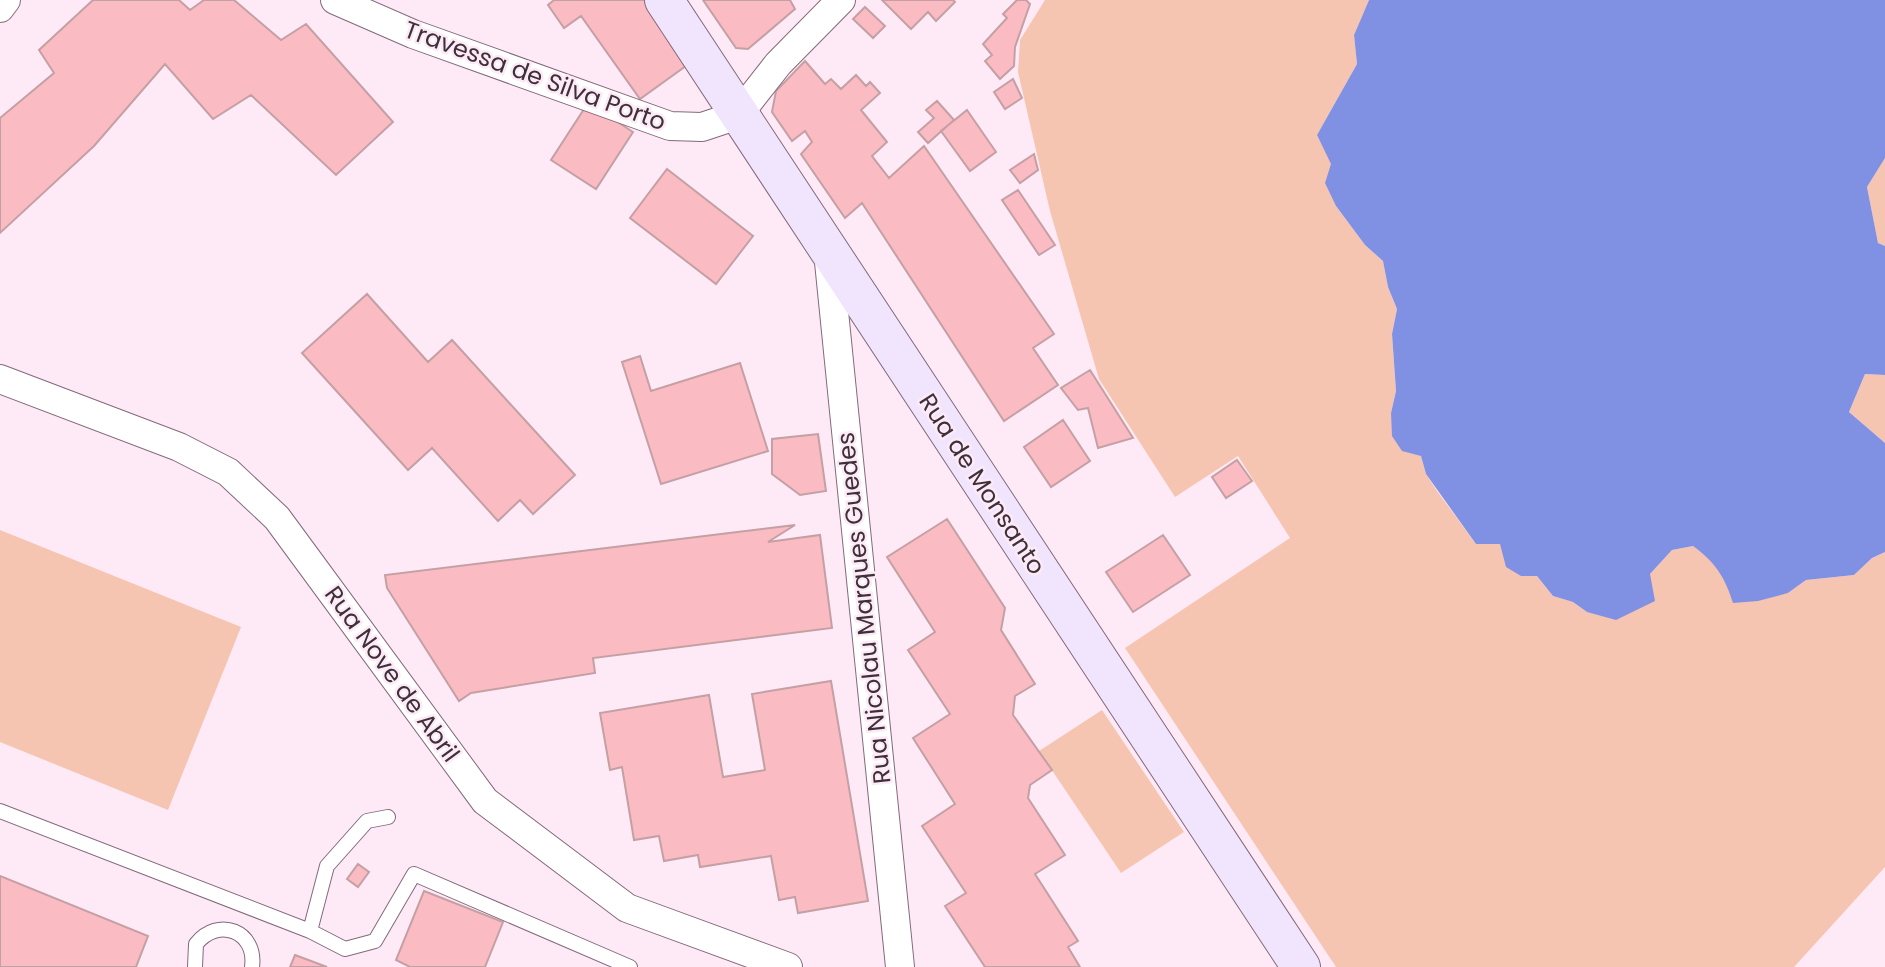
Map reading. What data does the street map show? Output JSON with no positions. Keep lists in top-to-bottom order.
{
  "streets": {
    "street": [
      "Travessa de Silva Porto",
      "Rua de Monsanto",
      "Rua Nicolau Marques Guedes",
      "Rua Nove de Abril"
    ]
  },
  "crossings": [
    ["Travessa de Silva Porto", "Rua de Monsanto"],
    ["Rua de Monsanto", "Rua Nicolau Marques Guedes"]
  ]
}
